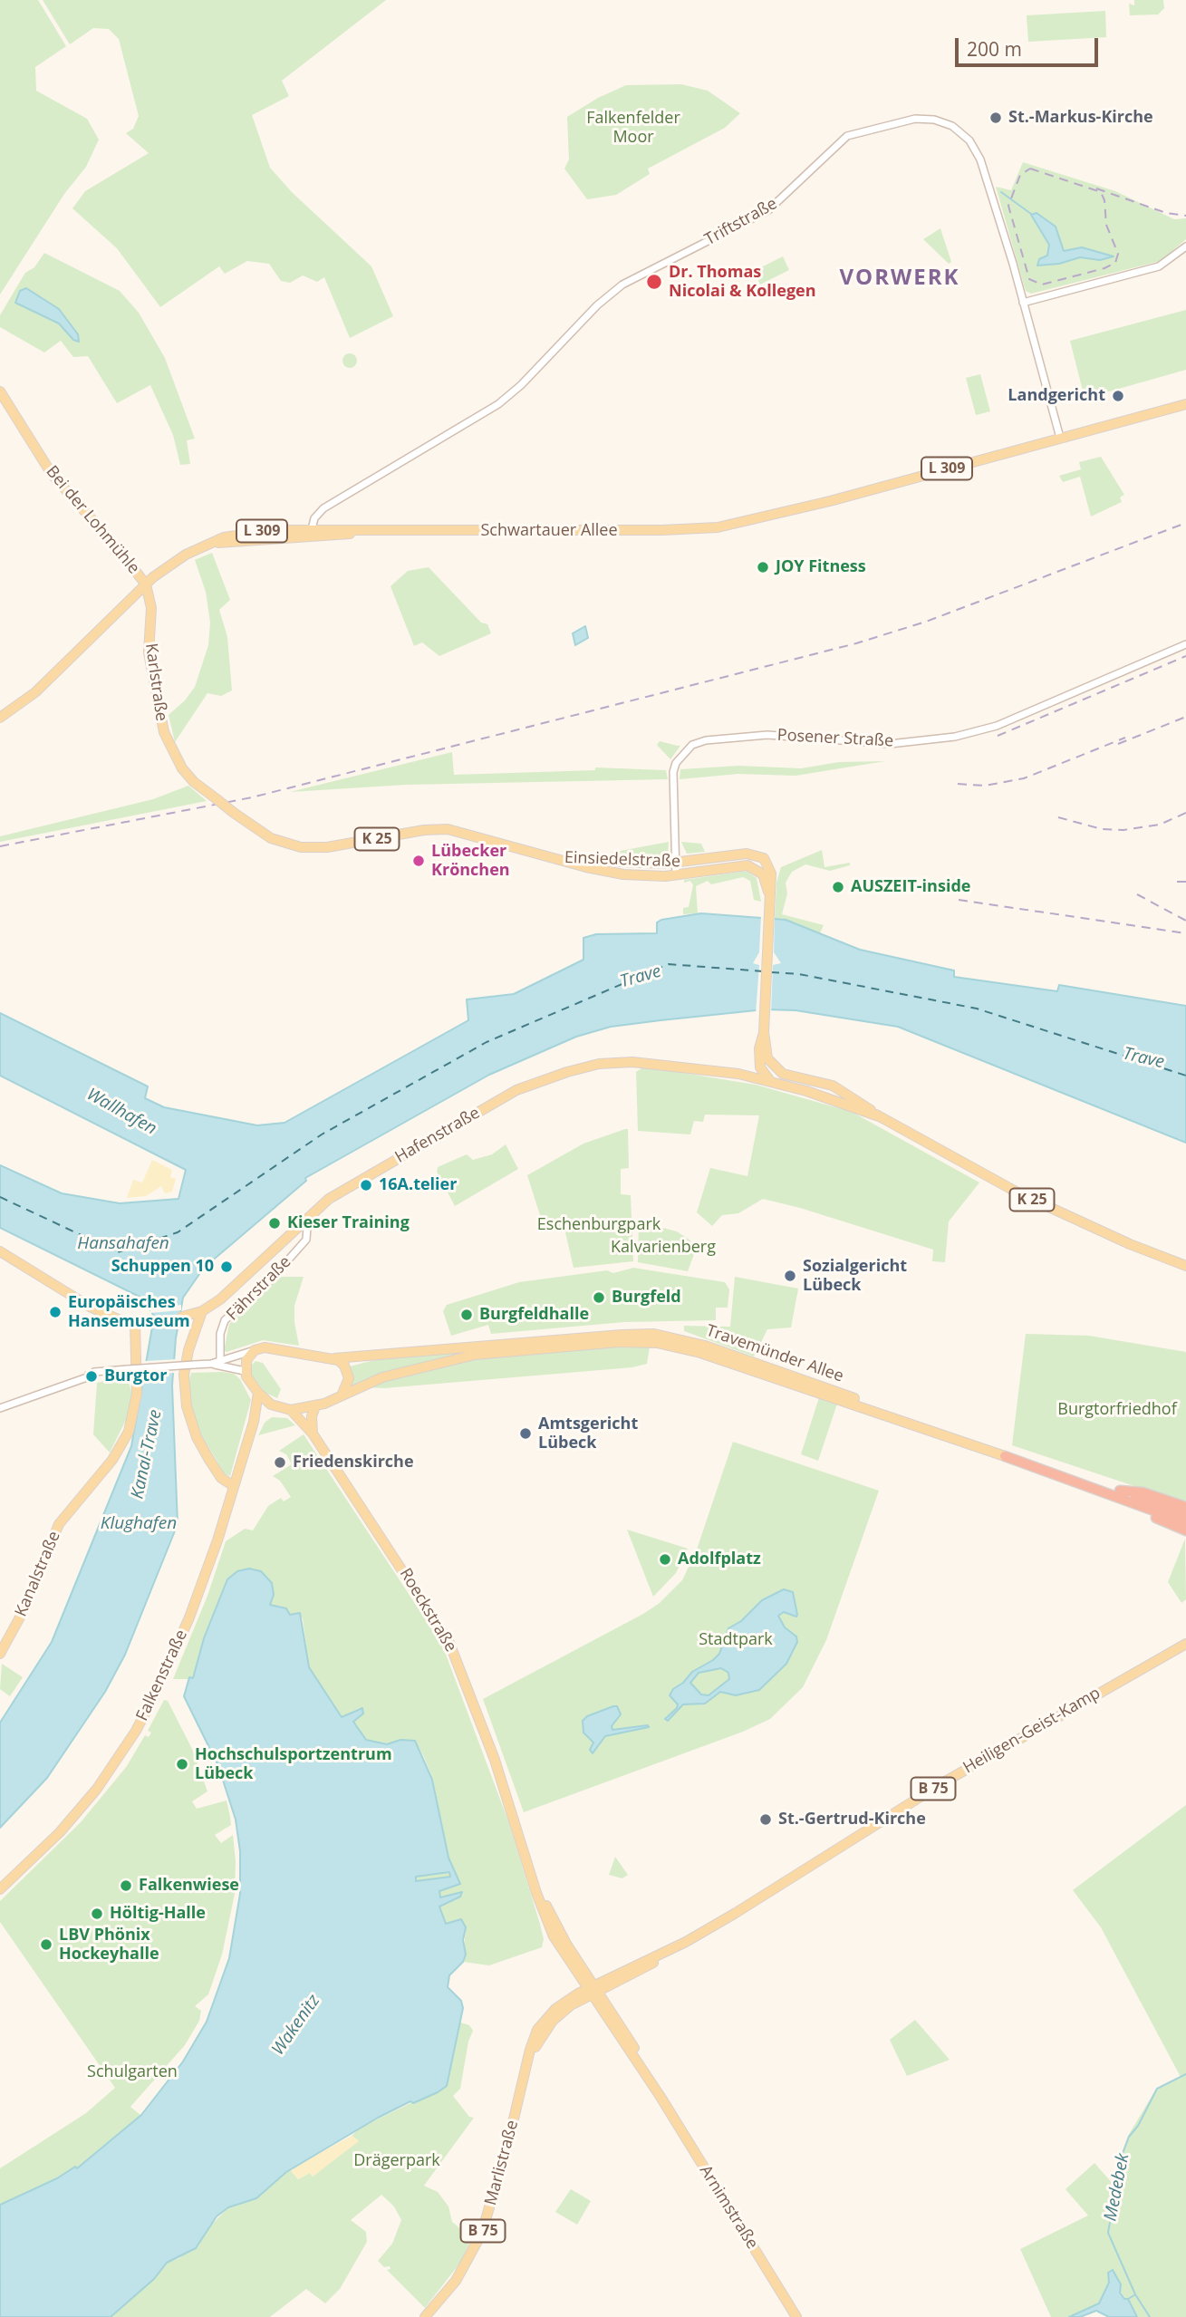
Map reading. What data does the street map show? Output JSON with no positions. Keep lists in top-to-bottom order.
{
  "streets": {
    "highway": ["Travemünder Allee"],
    "main road": [
      "L 309",
      "Bei der Lohmühle",
      "Schwartauer Allee",
      "Karlstraße",
      "K 25",
      "Einsiedelstraße",
      "Hafenstraße",
      "Kanalstraße",
      "Roeckstraße",
      "Falkenstraße",
      "Heiligen-Geist-Kamp",
      "B 75",
      "Marlistraße",
      "Arnimstraße"
    ],
    "street": ["Triftstraße", "Posener Straße", "Fährstraße"]
  },
  "crossings": [
    ["Triftstraße", "L 309"],
    ["Triftstraße", "Schwartauer Allee"],
    ["L 309", "Schwartauer Allee"],
    ["Bei der Lohmühle", "Schwartauer Allee"],
    ["Bei der Lohmühle", "Karlstraße"],
    ["Schwartauer Allee", "Karlstraße"],
    ["Karlstraße", "Einsiedelstraße"],
    ["Posener Straße", "Einsiedelstraße"],
    ["K 25", "Einsiedelstraße"],
    ["K 25", "Hafenstraße"],
    ["Hafenstraße", "Fährstraße"],
    ["Travemünder Allee", "Roeckstraße"],
    ["Roeckstraße", "Arnimstraße"],
    ["Heiligen-Geist-Kamp", "Marlistraße"],
    ["Heiligen-Geist-Kamp", "Arnimstraße"]
  ],
  "districts": ["VORWERK"],
  "water": [
    "Trave",
    "Wallhafen",
    "Hansahafen",
    "Kanal-Trave",
    "Klughafen",
    "Wakenitz",
    "Medebek"
  ],
  "parks": [
    "Falkenfelder Moor",
    "Eschenburgpark",
    "Kalvarienberg",
    "Burgtorfriedhof",
    "Stadtpark",
    "Schulgarten",
    "Drägerpark"
  ],
  "places": [
    "St.-Markus-Kirche",
    "Dr. Thomas Nicolai & Kollegen",
    "Landgericht",
    "JOY Fitness",
    "Lübecker Krönchen",
    "AUSZEIT-inside",
    "16A.telier",
    "Kieser Training",
    "Schuppen 10",
    "Sozialgericht Lübeck",
    "Burgfeld",
    "Europäisches Hansemuseum",
    "Burgfeldhalle",
    "Burgtor",
    "Amtsgericht Lübeck",
    "Friedenskirche",
    "Adolfplatz",
    "Hochschulsportzentrum Lübeck",
    "St.-Gertrud-Kirche",
    "Falkenwiese",
    "Höltig-Halle",
    "LBV Phönix Hockeyhalle"
  ],
  "scale_bar": "200 m"
}
